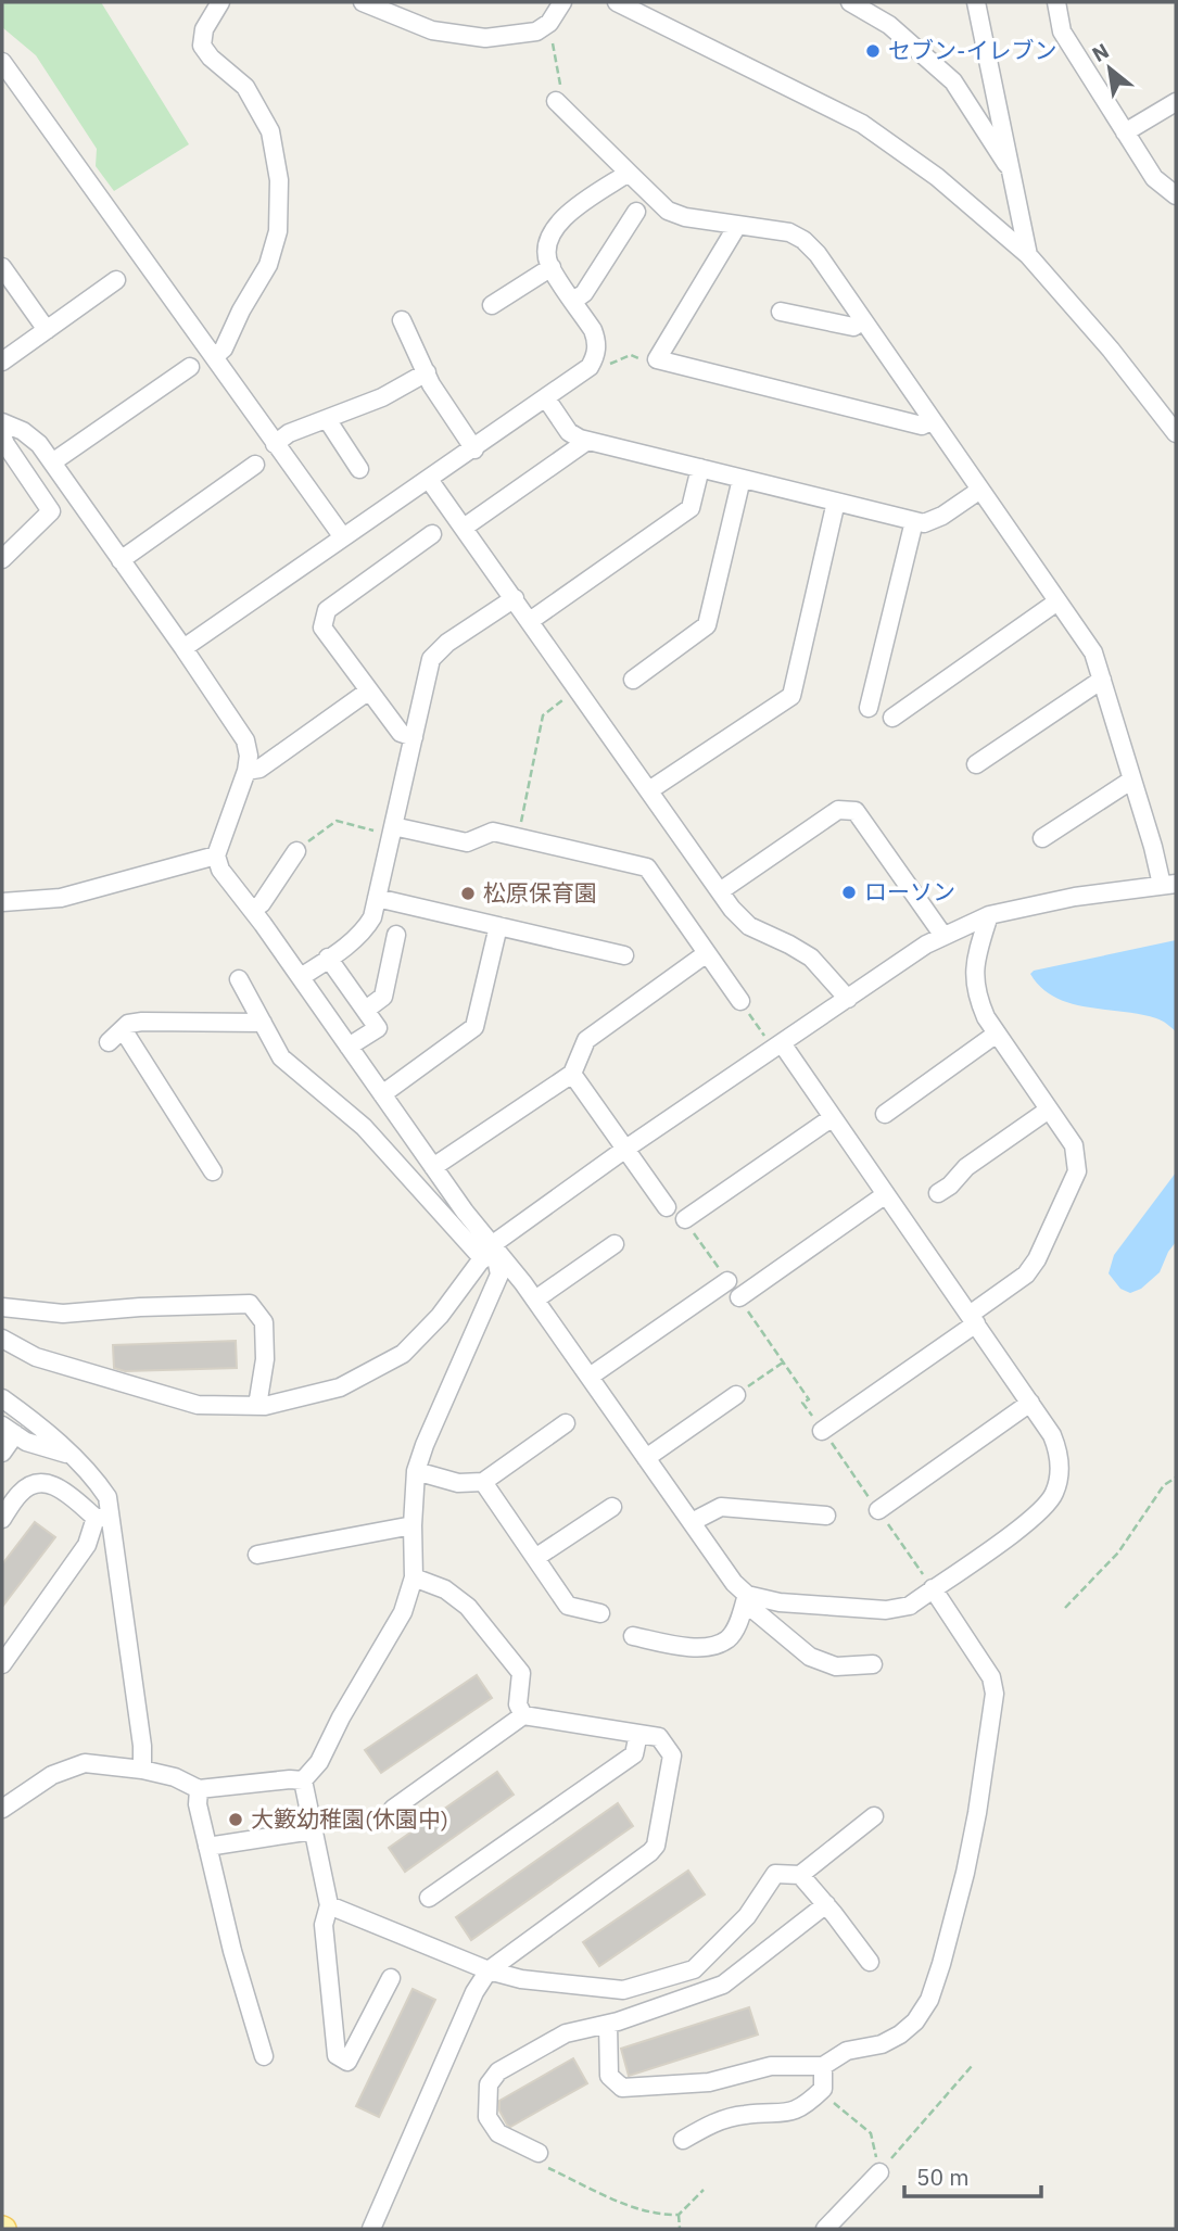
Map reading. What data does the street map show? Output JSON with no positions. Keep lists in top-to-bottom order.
{
  "places": [
    "セブン-イレブン",
    "ローソン",
    "松原保育園",
    "大籔幼稚園(休園中)"
  ],
  "scale_bar": "50 m",
  "north": "top left"
}
